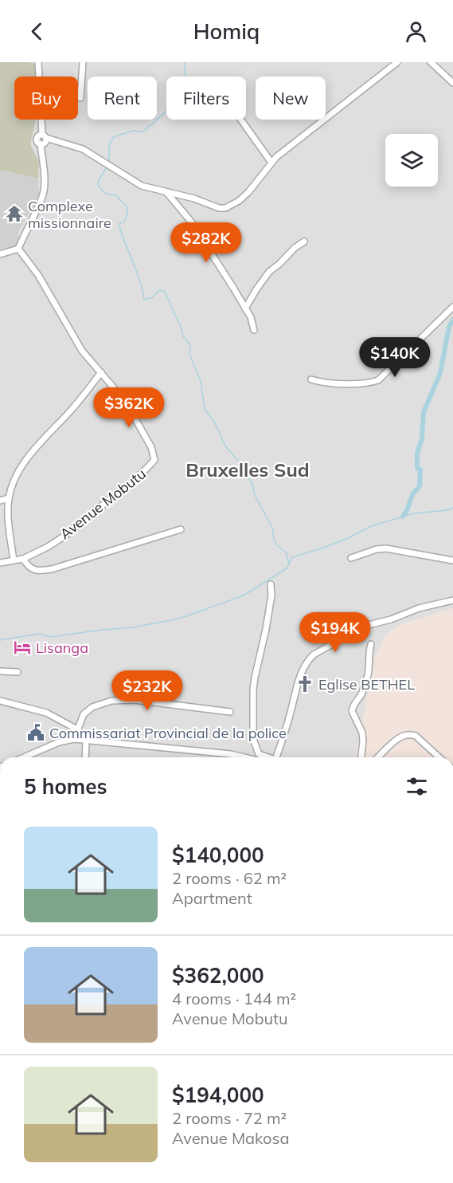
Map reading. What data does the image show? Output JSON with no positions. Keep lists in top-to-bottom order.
{
  "streets": {
    "street": ["Avenue Mobutu"]
  },
  "districts": ["Bruxelles Sud"],
  "places": {
    "temple": ["Complexe missionnaire"],
    "hotel": ["Lisanga"],
    "church": ["Eglise BETHEL"],
    "public building": ["Commissariat Provincial de la police"]
  },
  "page": {
    "header": "Homiq",
    "chip": [
      "Buy",
      "Rent",
      "Filters",
      "New"
    ],
    "price": [
      "$282K",
      "$140K",
      "$362K",
      "$194K",
      "$232K"
    ],
    "heading": "5 homes",
    "list": [
      {
        "name": "$140,000",
        "note": "2 rooms · 62 m² · Apartment"
      },
      {
        "name": "$362,000",
        "note": "4 rooms · 144 m² · Avenue Mobutu"
      },
      {
        "name": "$194,000",
        "note": "2 rooms · 72 m² · Avenue Makosa"
      }
    ]
  }
}
